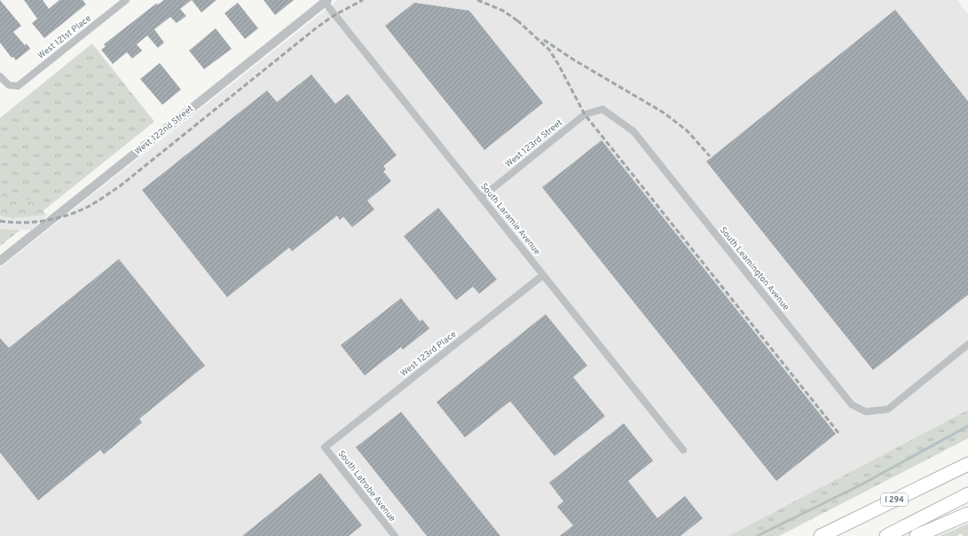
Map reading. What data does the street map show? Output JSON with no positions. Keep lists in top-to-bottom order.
{
  "streets": {
    "highway": ["I 294"],
    "street": [
      "West 121st Place",
      "West 122nd Street",
      "West 123rd Street",
      "South Laramie Avenue",
      "South Leamington Avenue",
      "West 123rd Place",
      "South Latrobe Avenue"
    ]
  },
  "crossings": [
    ["West 122nd Street", "South Laramie Avenue"],
    ["West 123rd Street", "South Laramie Avenue"],
    ["West 123rd Street", "South Leamington Avenue"],
    ["South Laramie Avenue", "West 123rd Place"],
    ["West 123rd Place", "South Latrobe Avenue"]
  ]
}
